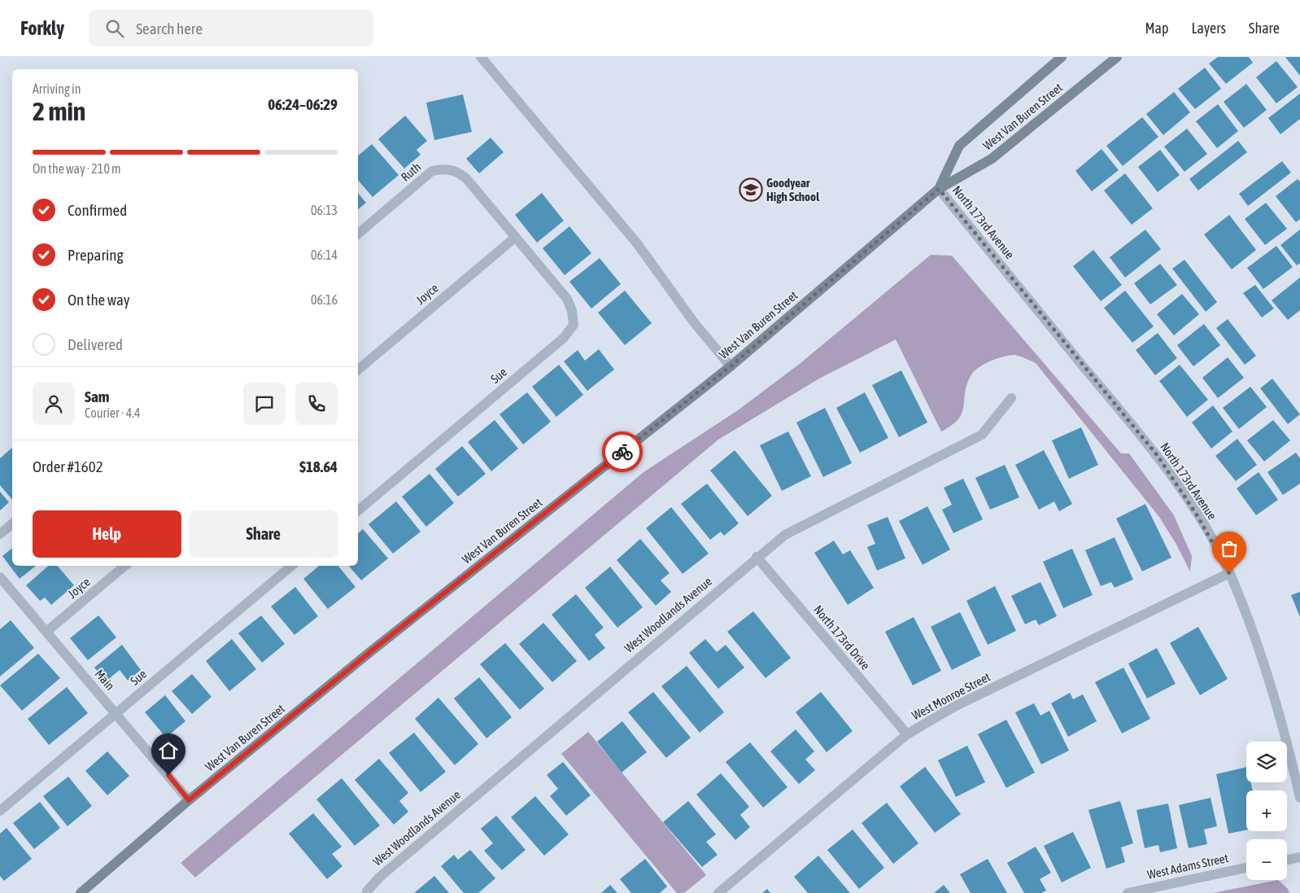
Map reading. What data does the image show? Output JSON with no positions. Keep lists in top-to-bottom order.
{
  "streets": {
    "main road": ["West Van Buren Street"],
    "street": [
      "Ruth",
      "North 173rd Avenue",
      "Joyce",
      "Sue",
      "West Woodlands Avenue",
      "North 173rd Drive",
      "Main",
      "West Monroe Street",
      "West Adams Street"
    ]
  },
  "crossings": [
    ["West Van Buren Street", "North 173rd Avenue"],
    ["West Van Buren Street", "Main"],
    ["Ruth", "Joyce"],
    ["Ruth", "Sue"],
    ["North 173rd Avenue", "West Monroe Street"],
    ["Joyce", "Sue"],
    ["Joyce", "Main"],
    ["Sue", "Main"],
    ["West Woodlands Avenue", "North 173rd Drive"],
    ["North 173rd Drive", "West Monroe Street"]
  ],
  "places": {
    "school or university": ["Goodyear High School"]
  },
  "page": {
    "header": "Forkly",
    "search": "Search here",
    "nav": ["Map", "Layers", "Share"],
    "heading": ["2 min", "Arriving in", "06:24–06:29"],
    "panel": [
      "Sam",
      "Courier · 4.4",
      "Order #1602",
      "$18.64"
    ],
    "bar": "On the way · 210 m",
    "list": [
      ["Confirmed", "06:13"],
      ["Preparing", "06:14"],
      ["On the way", "06:16"],
      "Delivered"
    ],
    "buttons": ["Help", "Share"],
    "map_buttons": ["+", "−"]
  }
}
